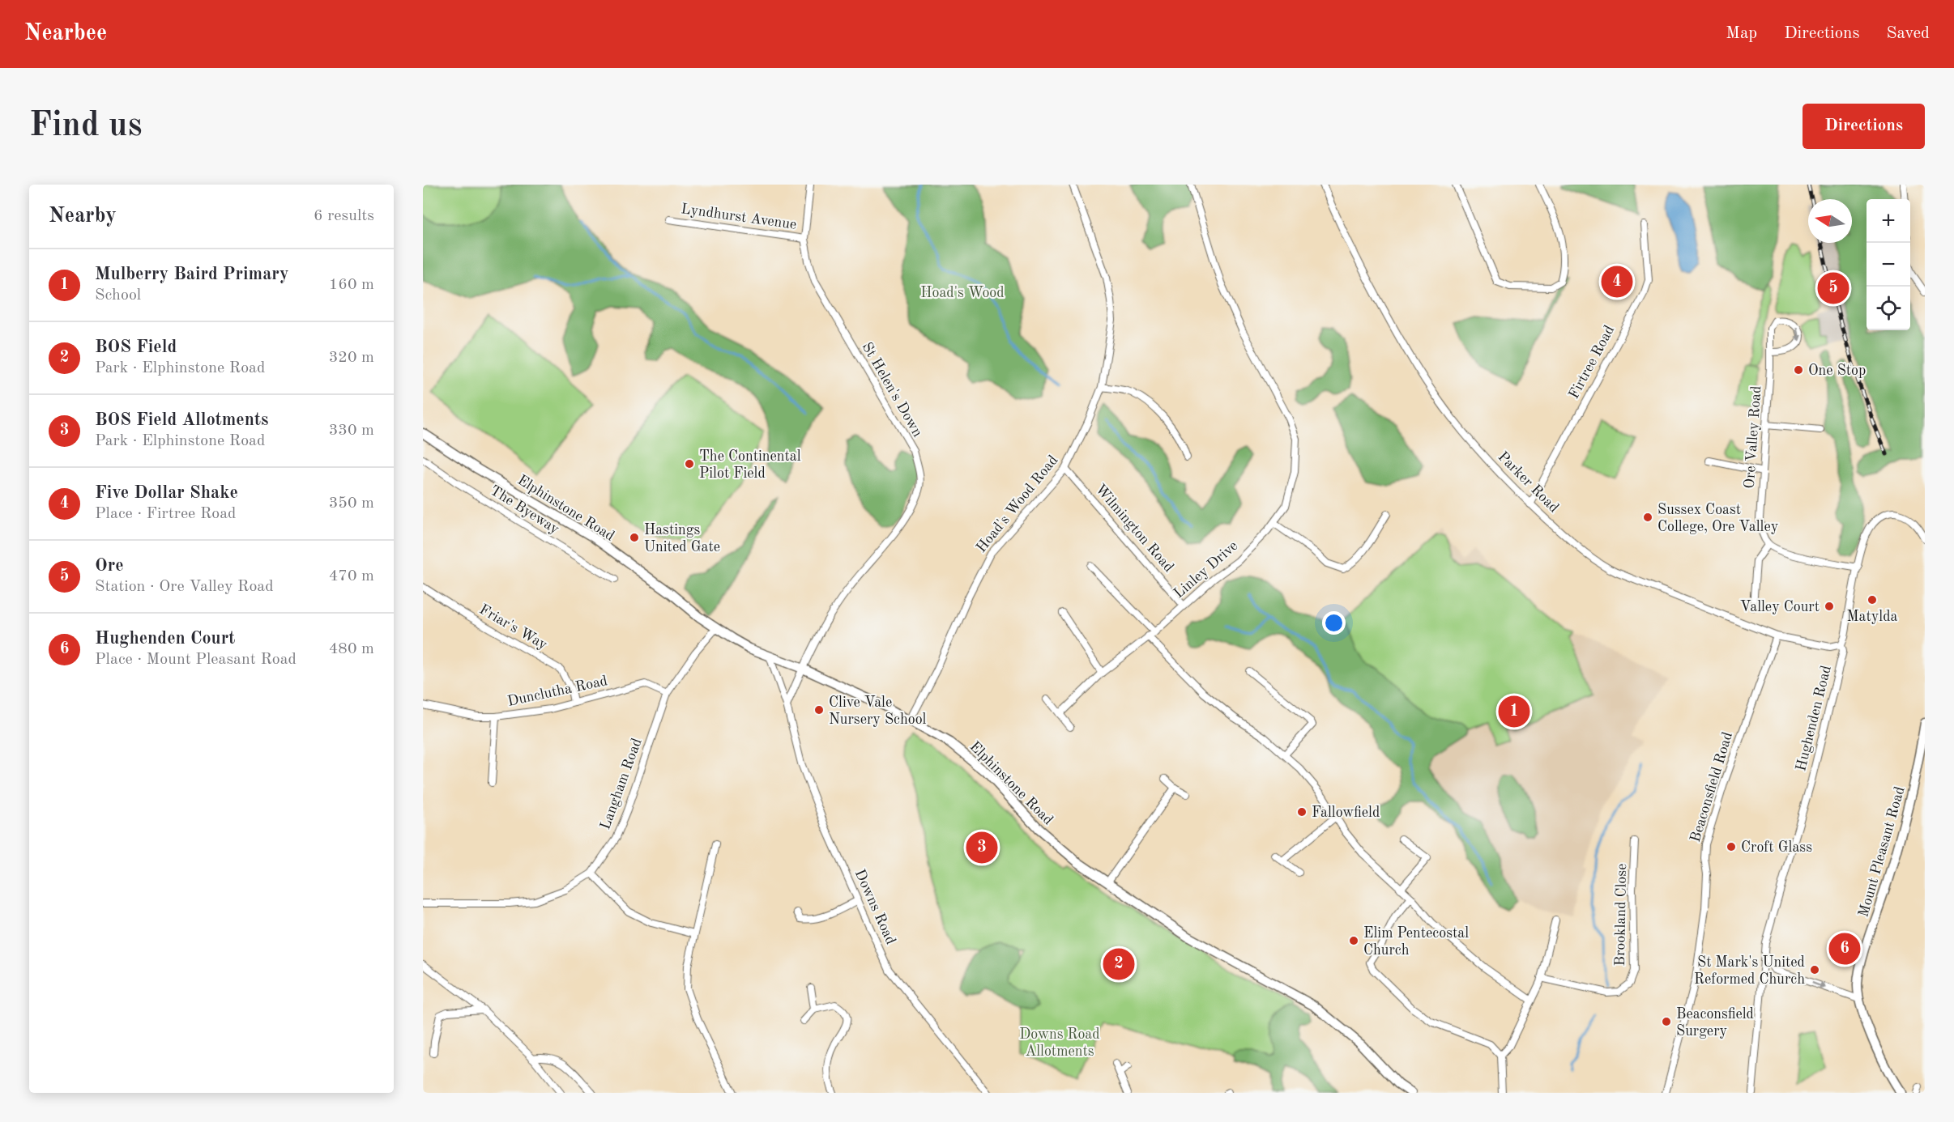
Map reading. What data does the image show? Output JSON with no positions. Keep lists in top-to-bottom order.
{
  "streets": {
    "street": [
      "Lyndhurst Avenue",
      "Firtree Road",
      "St Helen's Down",
      "Ore Valley Road",
      "Parker Road",
      "Hoad's Wood Road",
      "Elphinstone Road",
      "The Byeway",
      "Wilmington Road",
      "Linley Drive",
      "Friar's Way",
      "Dunclutha Road",
      "Hughenden Road",
      "Langham Road",
      "Beaconsfield Road",
      "Mount Pleasant Road",
      "Downs Road",
      "Brookland Close"
    ]
  },
  "crossings": [
    ["Lyndhurst Avenue", "St Helen's Down"],
    ["Firtree Road", "Parker Road"],
    ["St Helen's Down", "Elphinstone Road"],
    ["Parker Road", "Hughenden Road"],
    ["Parker Road", "Beaconsfield Road"],
    ["Hoad's Wood Road", "Elphinstone Road"],
    ["Hoad's Wood Road", "Wilmington Road"],
    ["Elphinstone Road", "Langham Road"],
    ["Elphinstone Road", "Downs Road"],
    ["Wilmington Road", "Linley Drive"],
    ["Friar's Way", "Dunclutha Road"],
    ["Dunclutha Road", "Langham Road"]
  ],
  "parks": ["Hoad's Wood", "Downs Road Allotments"],
  "places": [
    "One Stop",
    "The Continental Pilot Field",
    "Sussex Coast College, Ore Valley",
    "Hastings United Gate",
    "Matylda",
    "Valley Court",
    "Clive Vale Nursery School",
    "Fallowfield",
    "Croft Glass",
    "Elim Pentecostal Church",
    "St Mark's United Reformed Church",
    "Beaconsfield Surgery"
  ],
  "north": "left",
  "page": {
    "header": "Nearbee",
    "nav": ["Map", "Directions", "Saved"],
    "buttons": "Directions",
    "title": "Find us",
    "heading": ["Nearby", "6 results"],
    "map_buttons": ["+", "−"],
    "list": [
      {
        "mark": "1",
        "name": "Mulberry Baird Primary",
        "note": "School",
        "value": "160 m"
      },
      {
        "mark": "2",
        "name": "BOS Field",
        "note": "Park · Elphinstone Road",
        "value": "320 m"
      },
      {
        "mark": "3",
        "name": "BOS Field Allotments",
        "note": "Park · Elphinstone Road",
        "value": "330 m"
      },
      {
        "mark": "4",
        "name": "Five Dollar Shake",
        "note": "Place · Firtree Road",
        "value": "350 m"
      },
      {
        "mark": "5",
        "name": "Ore",
        "note": "Station · Ore Valley Road",
        "value": "470 m"
      },
      {
        "mark": "6",
        "name": "Hughenden Court",
        "note": "Place · Mount Pleasant Road",
        "value": "480 m"
      }
    ],
    "pins": [
      "4",
      "5",
      "1",
      "3",
      "6",
      "2"
    ]
  }
}
